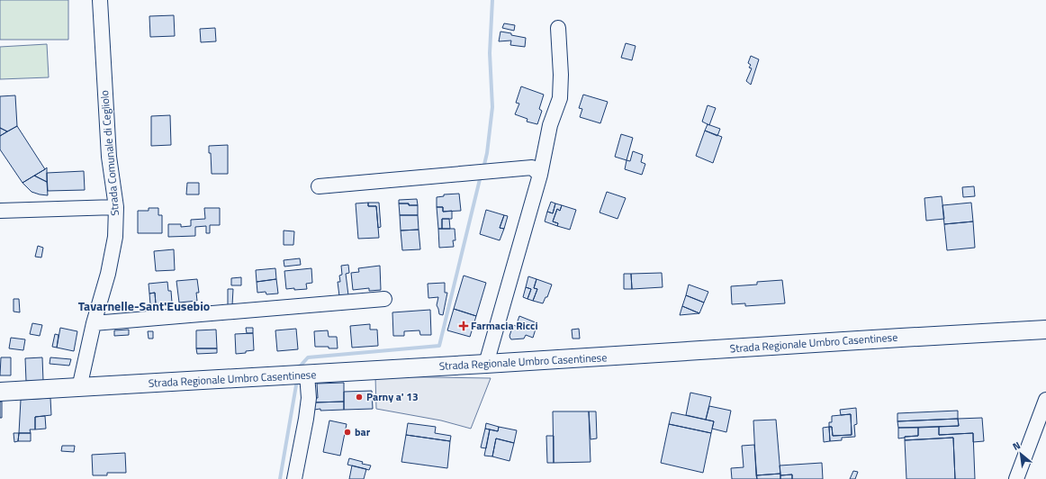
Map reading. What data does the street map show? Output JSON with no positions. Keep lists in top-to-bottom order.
{
  "streets": {
    "main road": ["Strada Regionale Umbro Casentinese"],
    "street": ["Strada Comunale di Cegliolo"]
  },
  "crossings": [
    ["Strada Comunale di Cegliolo", "Strada Regionale Umbro Casentinese"]
  ],
  "districts": ["Tavarnelle-Sant'Eusebio"],
  "places": {
    "health": ["Farmacia Ricci"],
    "other": ["Parny a' 13", "bar"]
  },
  "north": "top left"
}
